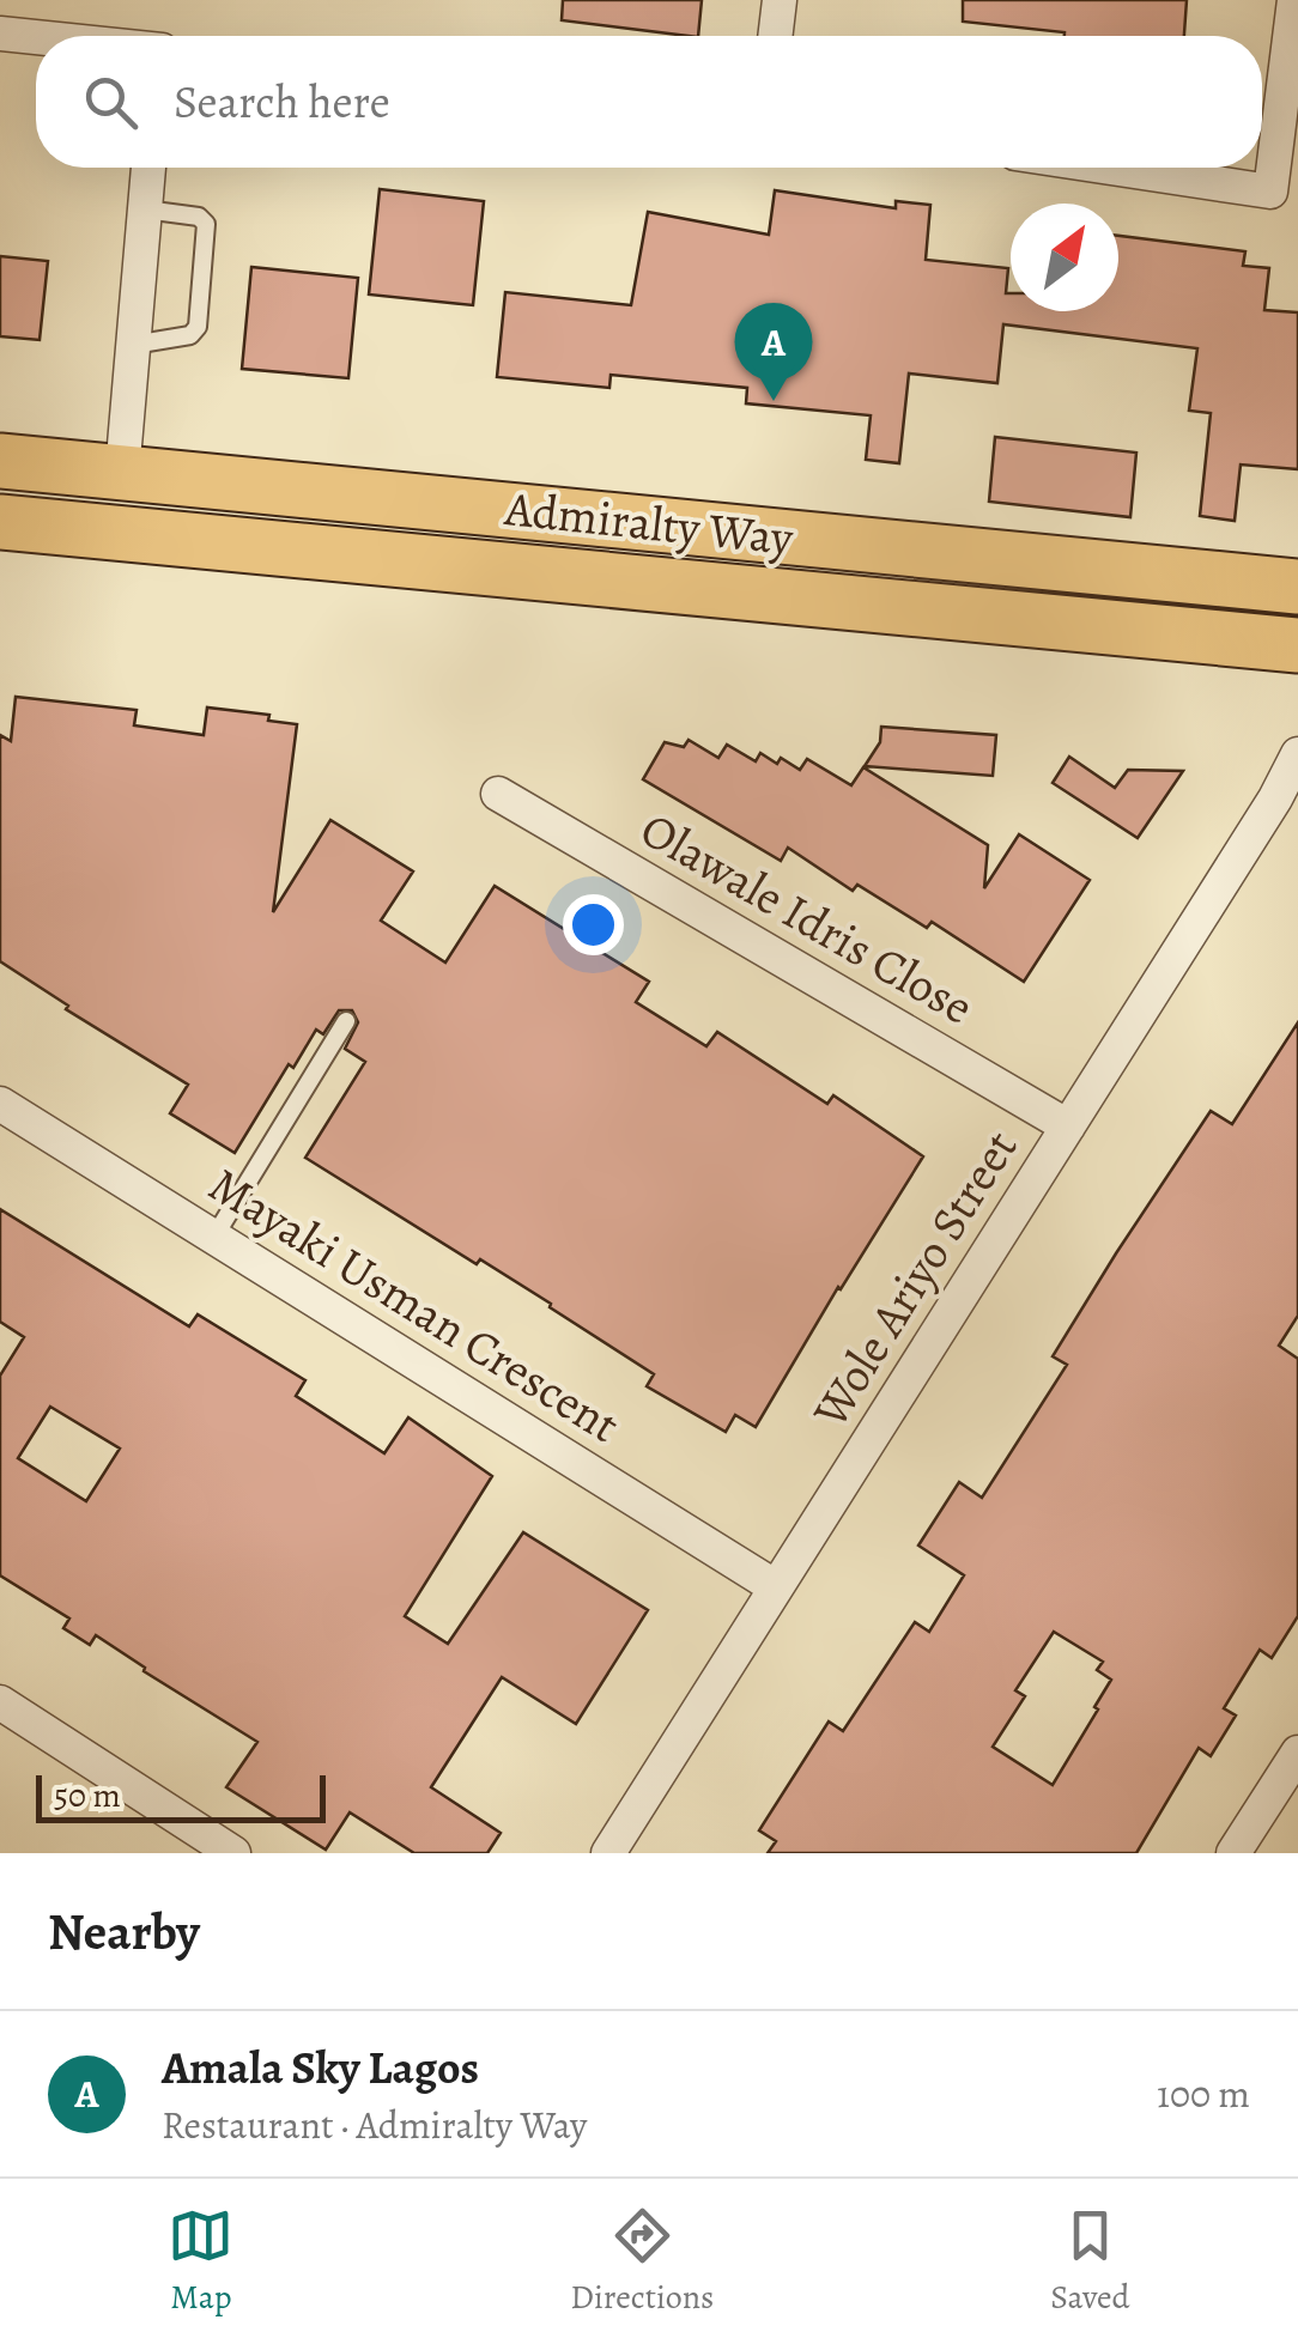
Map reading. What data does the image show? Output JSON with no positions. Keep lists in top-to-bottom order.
{
  "streets": {
    "main road": ["Admiralty Way"],
    "street": ["Olawale Idris Close", "Wole Ariyo Street", "Mayaki Usman Crescent"]
  },
  "crossings": [
    ["Olawale Idris Close", "Wole Ariyo Street"],
    ["Wole Ariyo Street", "Mayaki Usman Crescent"]
  ],
  "scale_bar": "50 m",
  "north": "top right",
  "page": {
    "search": "Search here",
    "pins": "A",
    "scale": "50 m",
    "heading": "Nearby",
    "list": [
      {
        "mark": "A",
        "name": "Amala Sky Lagos",
        "note": "Restaurant · Admiralty Way",
        "value": "100 m"
      }
    ],
    "nav": ["Map", "Directions", "Saved"]
  }
}
